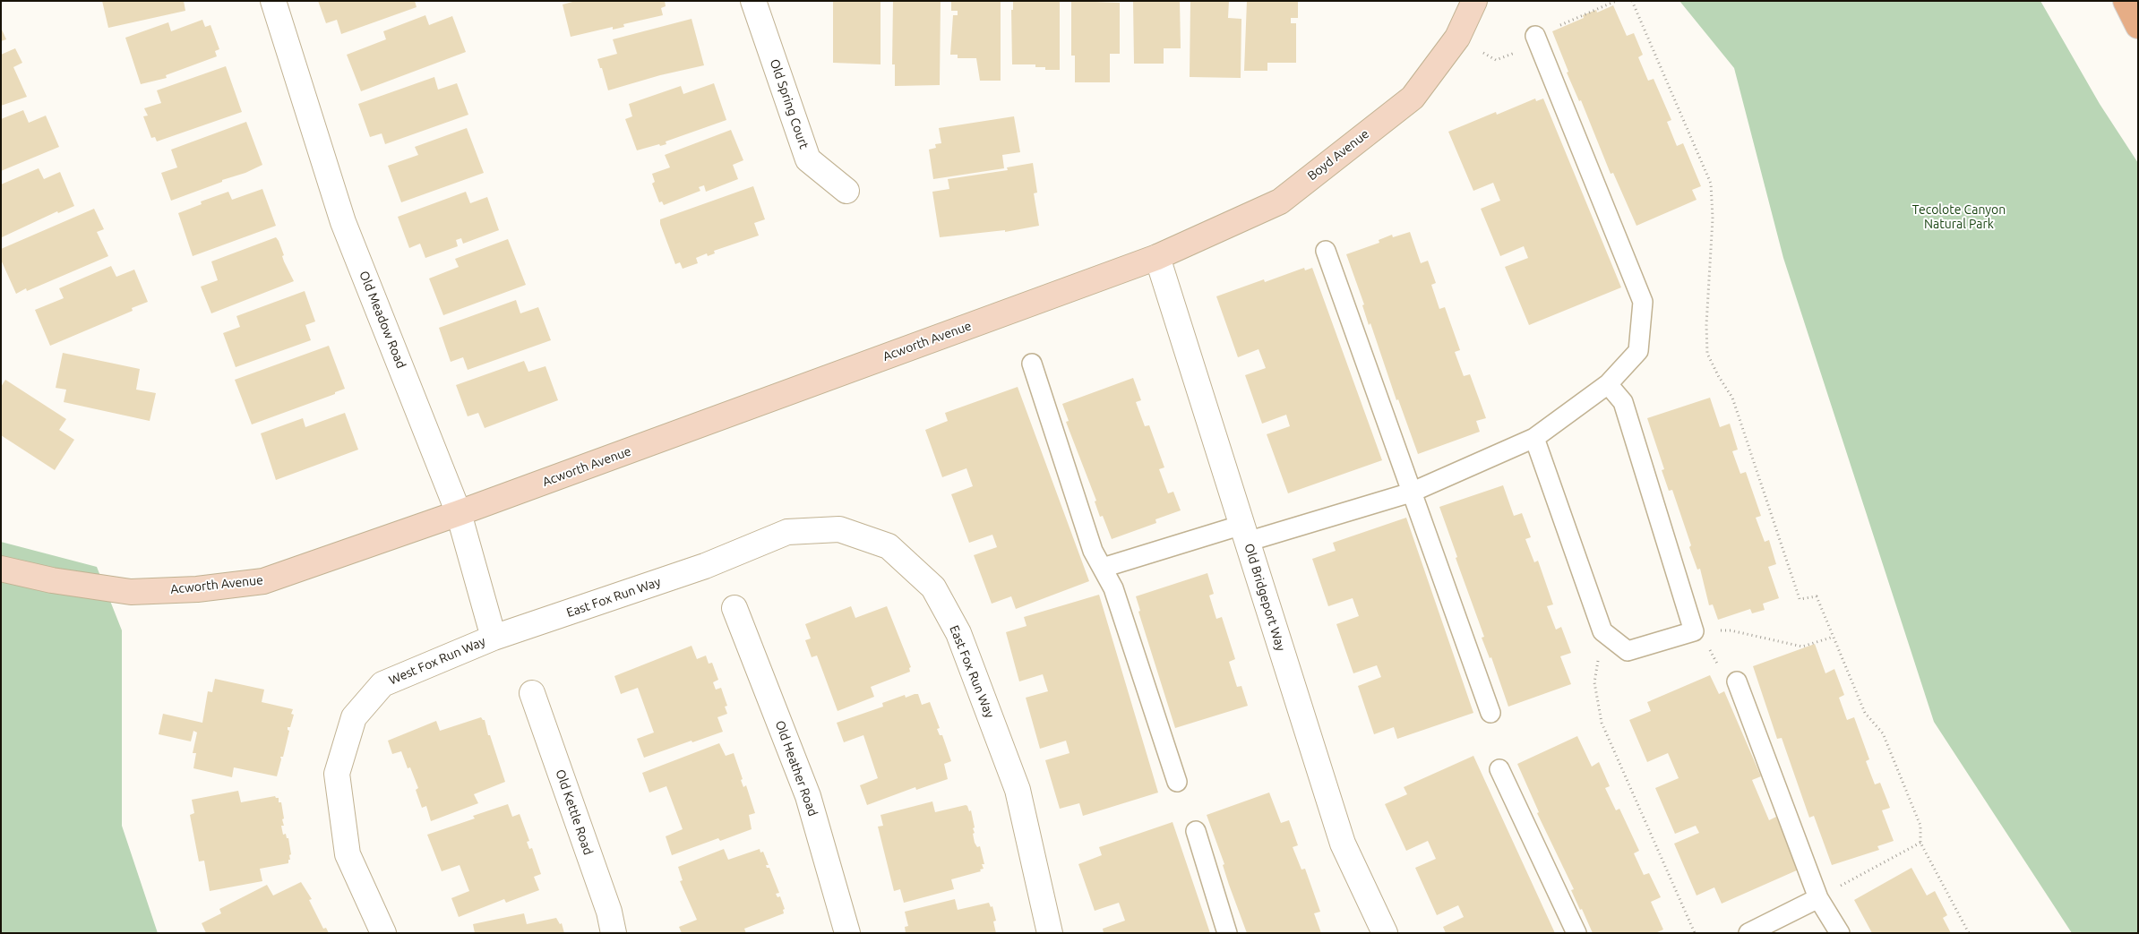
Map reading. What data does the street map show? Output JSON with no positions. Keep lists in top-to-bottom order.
{
  "streets": {
    "street": [
      "Old Spring Court",
      "Boyd Avenue",
      "Old Meadow Road",
      "Acworth Avenue",
      "East Fox Run Way",
      "Old Bridgeport Way",
      "West Fox Run Way",
      "Old Heather Road",
      "Old Kettle Road"
    ]
  },
  "crossings": [
    ["Boyd Avenue", "Acworth Avenue"],
    ["Boyd Avenue", "Old Bridgeport Way"],
    ["Old Meadow Road", "Acworth Avenue"],
    ["Old Meadow Road", "East Fox Run Way"],
    ["Old Meadow Road", "West Fox Run Way"],
    ["Acworth Avenue", "Old Bridgeport Way"],
    ["East Fox Run Way", "West Fox Run Way"]
  ],
  "parks": ["Tecolote Canyon Natural Park"]
}
